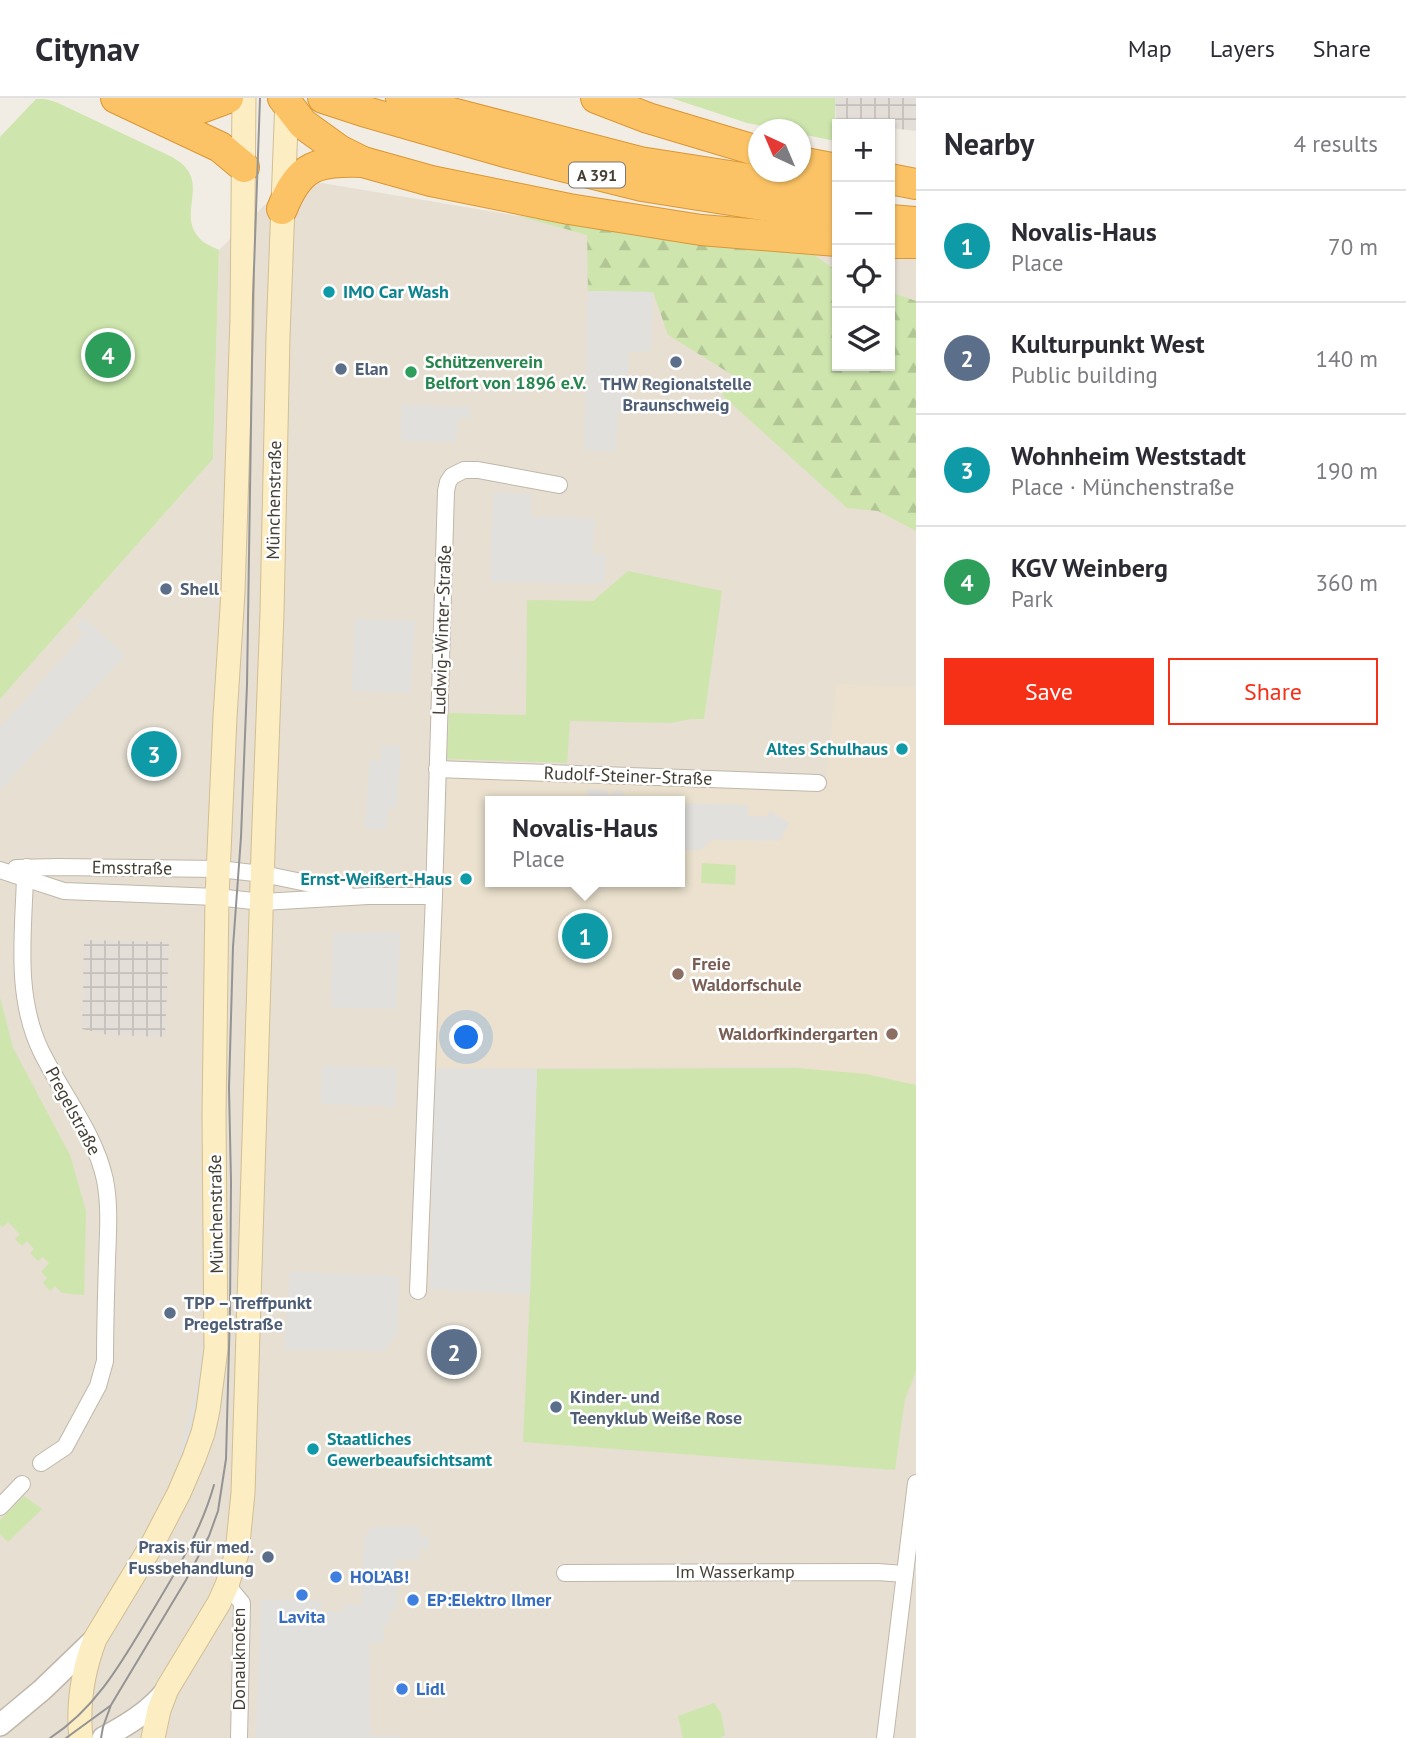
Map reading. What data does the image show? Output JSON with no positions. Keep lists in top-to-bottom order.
{
  "streets": {
    "highway": ["A 391"],
    "main road": ["Münchenstraße", "Donauknoten"],
    "street": [
      "Ludwig-Winter-Straße",
      "Rudolf-Steiner-Straße",
      "Emsstraße",
      "Pregelstraße",
      "Im Wasserkamp"
    ]
  },
  "crossings": [
    ["Münchenstraße", "Emsstraße"],
    ["Münchenstraße", "Donauknoten"],
    ["Ludwig-Winter-Straße", "Rudolf-Steiner-Straße"],
    ["Emsstraße", "Pregelstraße"]
  ],
  "places": [
    "IMO Car Wash",
    "THW Regionalstelle Braunschweig",
    "Elan",
    "Schützenverein Belfort von 1896 e.V.",
    "Shell",
    "Altes Schulhaus",
    "Ernst-Weißert-Haus",
    "Freie Waldorfschule",
    "Waldorfkindergarten",
    "TPP – Treffpunkt Pregelstraße",
    "Kinder- und Teenyklub Weiße Rose",
    "Staatliches Gewerbeaufsichtsamt",
    "Praxis für med. Fussbehandlung",
    "HOL’AB!",
    "Lavita",
    "EP:Elektro Ilmer",
    "Lidl"
  ],
  "north": "top left",
  "page": {
    "header": "Citynav",
    "nav": ["Map", "Layers", "Share"],
    "heading": ["Nearby", "4 results"],
    "map_buttons": ["+", "−"],
    "list": [
      {
        "mark": "1",
        "name": "Novalis-Haus",
        "note": "Place",
        "value": "70 m"
      },
      {
        "mark": "2",
        "name": "Kulturpunkt West",
        "note": "Public building",
        "value": "140 m"
      },
      {
        "mark": "3",
        "name": "Wohnheim Weststadt",
        "note": "Place · Münchenstraße",
        "value": "190 m"
      },
      {
        "mark": "4",
        "name": "KGV Weinberg",
        "note": "Park",
        "value": "360 m"
      }
    ],
    "pins": [
      "4",
      "3",
      "1",
      "2"
    ],
    "buttons": ["Save", "Share"],
    "popup": ["Novalis-Haus", "Place"]
  }
}
